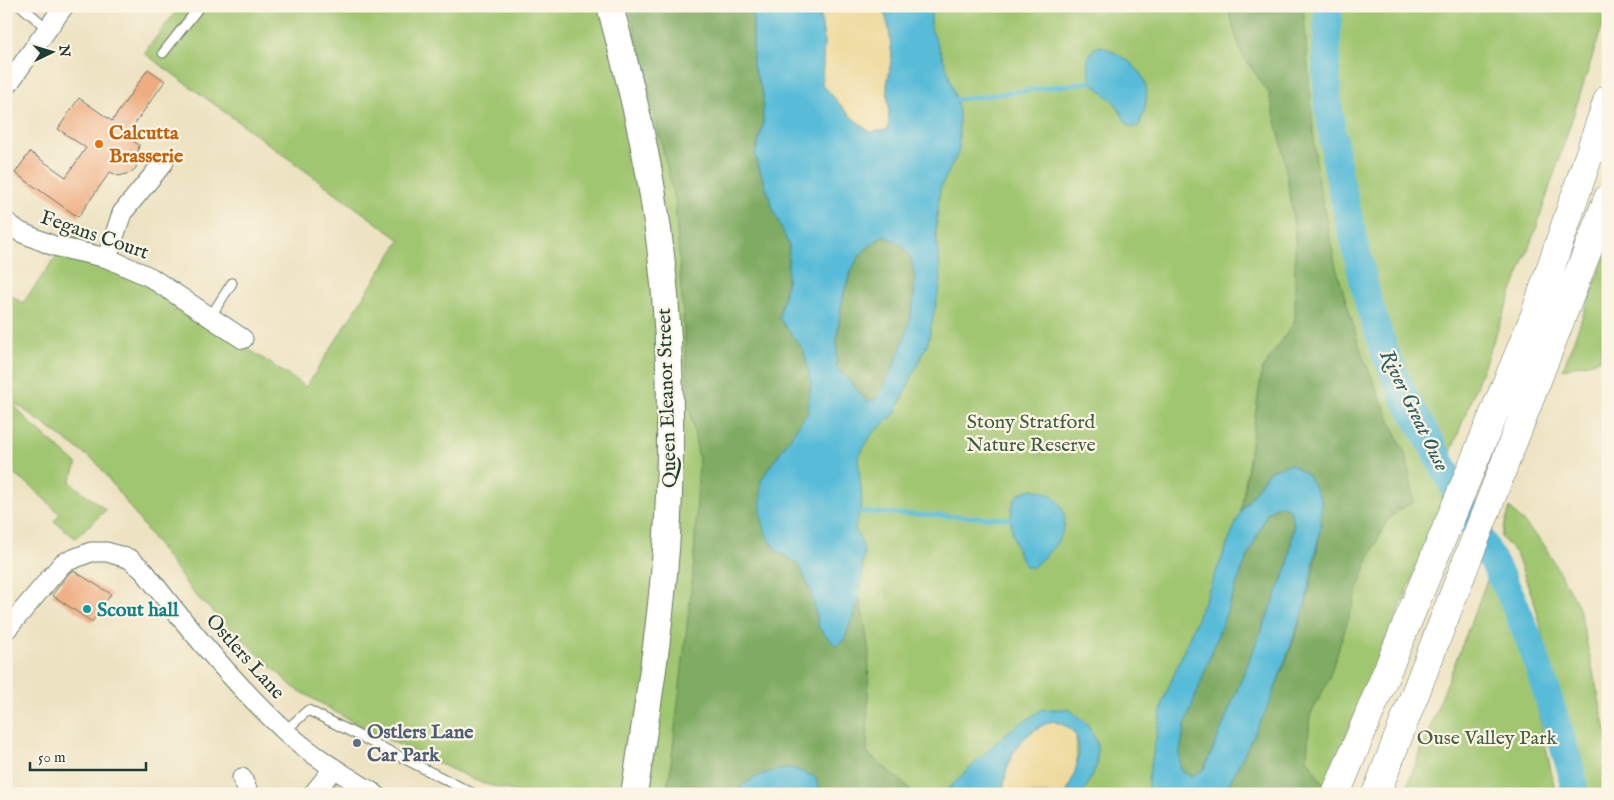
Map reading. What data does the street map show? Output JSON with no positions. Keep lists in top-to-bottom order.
{
  "streets": {
    "street": ["Fegans Court", "Queen Eleanor Street", "Ostlers Lane"]
  },
  "water": ["River Great Ouse"],
  "parks": ["Stony Stratford Nature Reserve", "Ouse Valley Park"],
  "places": ["Calcutta Brasserie", "Scout hall", "Ostlers Lane Car Park"],
  "scale_bar": "50 m",
  "north": "right"
}
